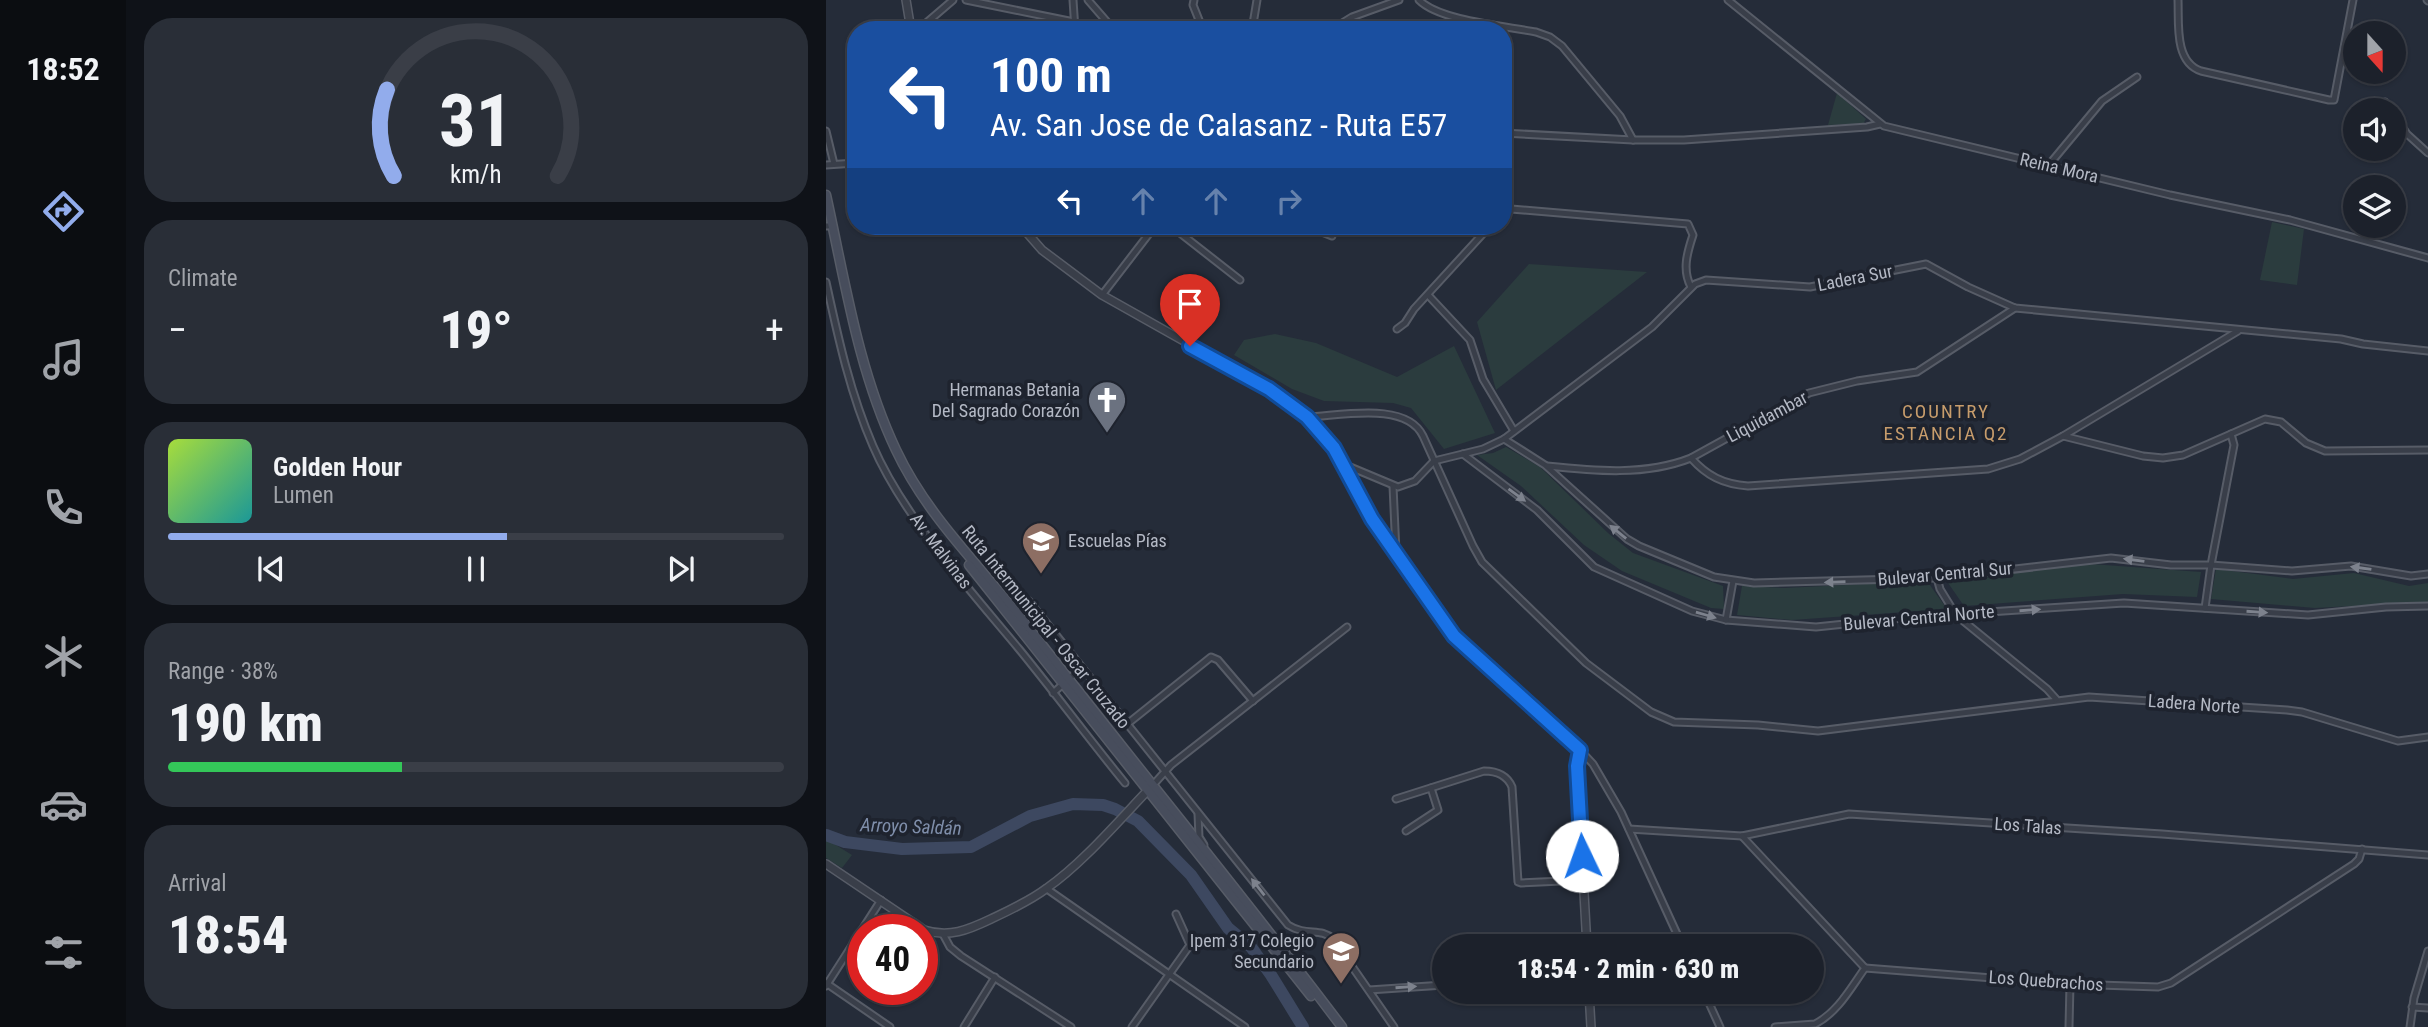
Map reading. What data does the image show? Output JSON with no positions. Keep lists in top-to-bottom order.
{
  "streets": {
    "main road": ["Ruta Intermunicipal - Oscar Cruzado"],
    "street": [
      "Reina Mora",
      "Ladera Sur",
      "Liquidambar",
      "Av. Malvinas",
      "Bulevar Central Sur",
      "Bulevar Central Norte",
      "Ladera Norte",
      "Los Talas",
      "Los Quebrachos"
    ]
  },
  "crossings": [
    ["Ladera Sur", "Liquidambar"],
    ["Liquidambar", "Bulevar Central Sur"],
    ["Los Talas", "Los Quebrachos"]
  ],
  "one_way": ["Bulevar Central Sur", "Bulevar Central Norte"],
  "districts": ["COUNTRY ESTANCIA Q2"],
  "water": ["Arroyo Saldán"],
  "places": {
    "church": ["Hermanas Betania Del Sagrado Corazón"],
    "school or university": ["Escuelas Pías", "Ipem 317 Colegio Secundario"]
  },
  "north": "bottom",
  "page": {
    "tabs": "18:52",
    "turn": ["100 m", "Av. San Jose de Calasanz - Ruta E57"],
    "tile": [
      "Climate",
      ["Range · 38%", "190 km"],
      ["Arrival", "18:54"]
    ],
    "heat": ["−", "19°", "+"],
    "song": ["Golden Hour", "Lumen"],
    "limit": "40",
    "trip": "18:54 · 2 min · 630 m",
    "gauge": ["31", "km/h"]
  }
}
